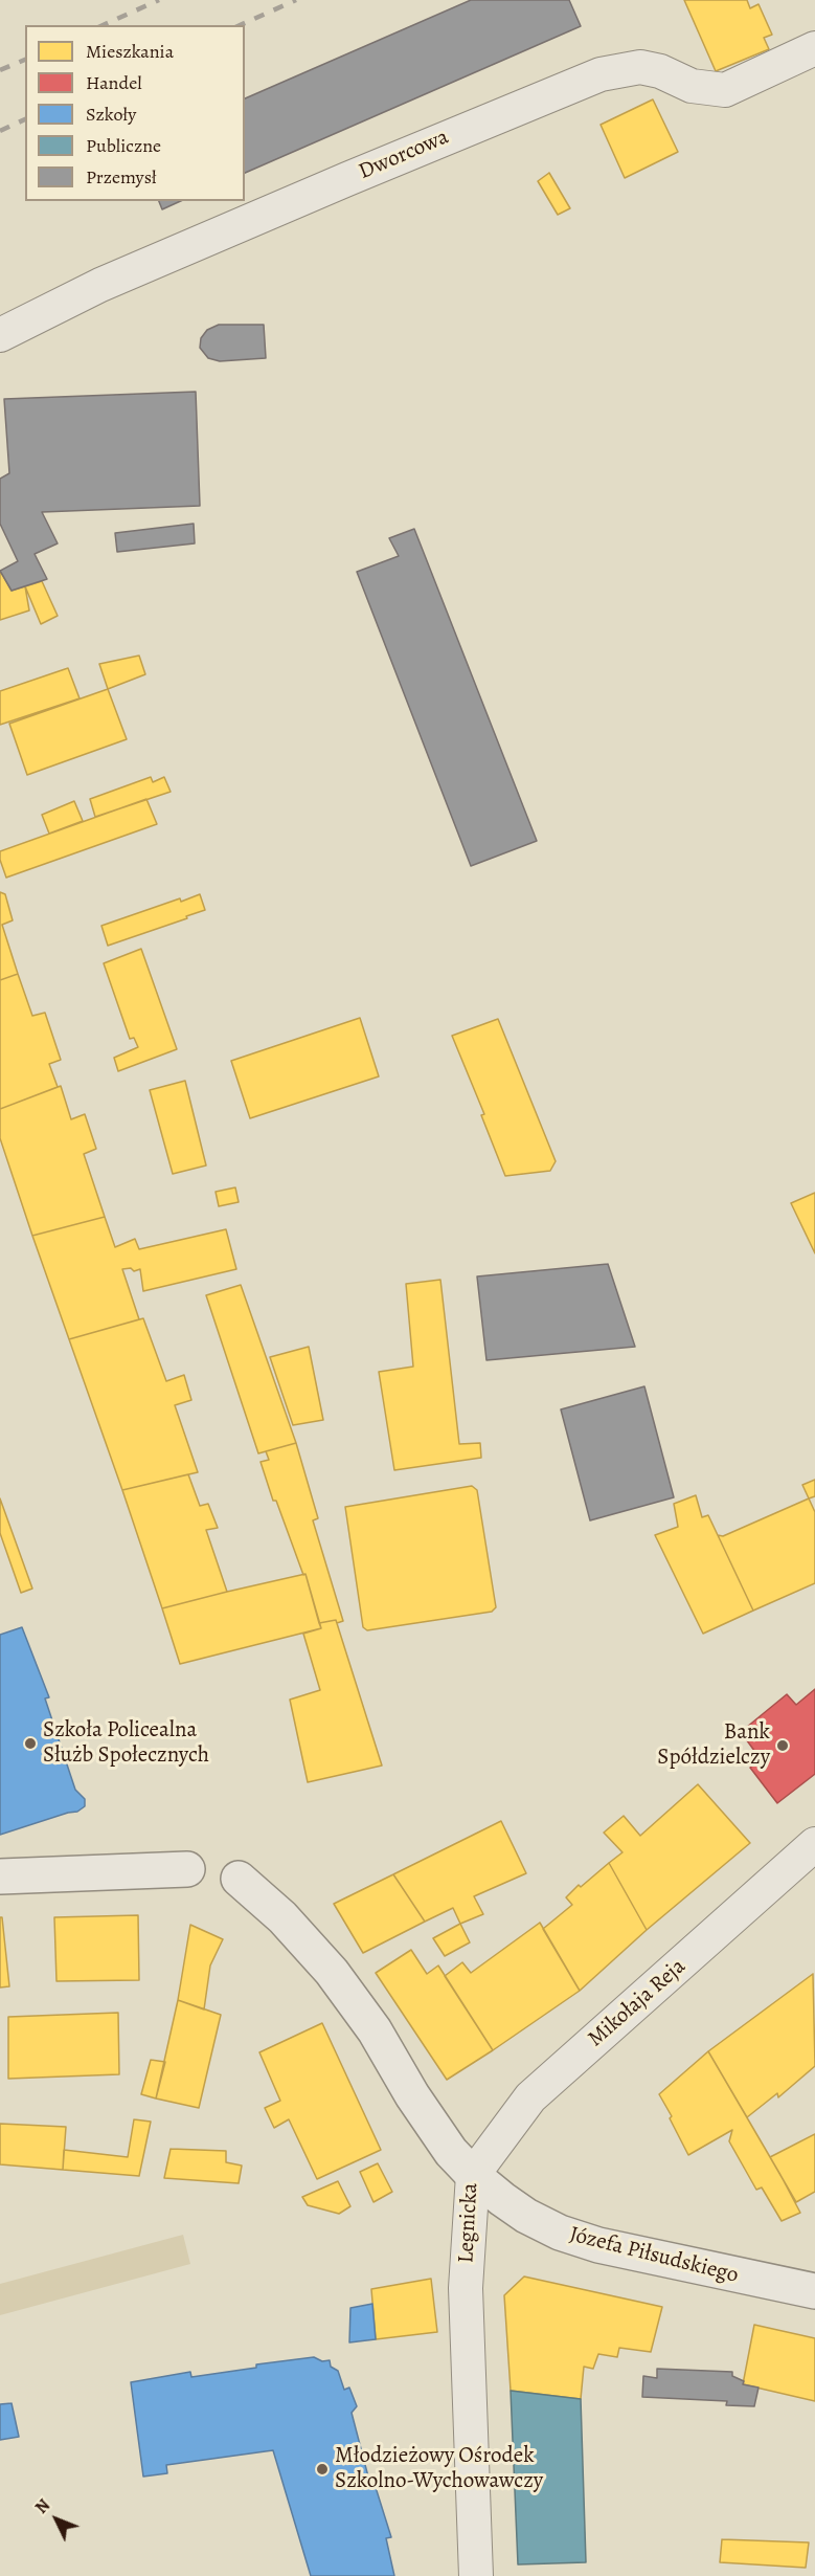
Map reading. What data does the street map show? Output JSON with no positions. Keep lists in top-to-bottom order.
{
  "streets": {
    "street": [
      "Dworcowa",
      "Mikołaja Reja",
      "Legnicka",
      "Józefa Piłsudskiego"
    ]
  },
  "crossings": [
    ["Mikołaja Reja", "Legnicka"],
    ["Mikołaja Reja", "Józefa Piłsudskiego"],
    ["Legnicka", "Józefa Piłsudskiego"]
  ],
  "places": ["Szkoła Policealna Służb Społecznych", "Bank Spółdzielczy", "Młodzieżowy Ośrodek Szkolno-Wychowawczy"],
  "legend": [
    "Mieszkania",
    "Handel",
    "Szkoły",
    "Publiczne",
    "Przemysł"
  ],
  "north": "top left"
}
